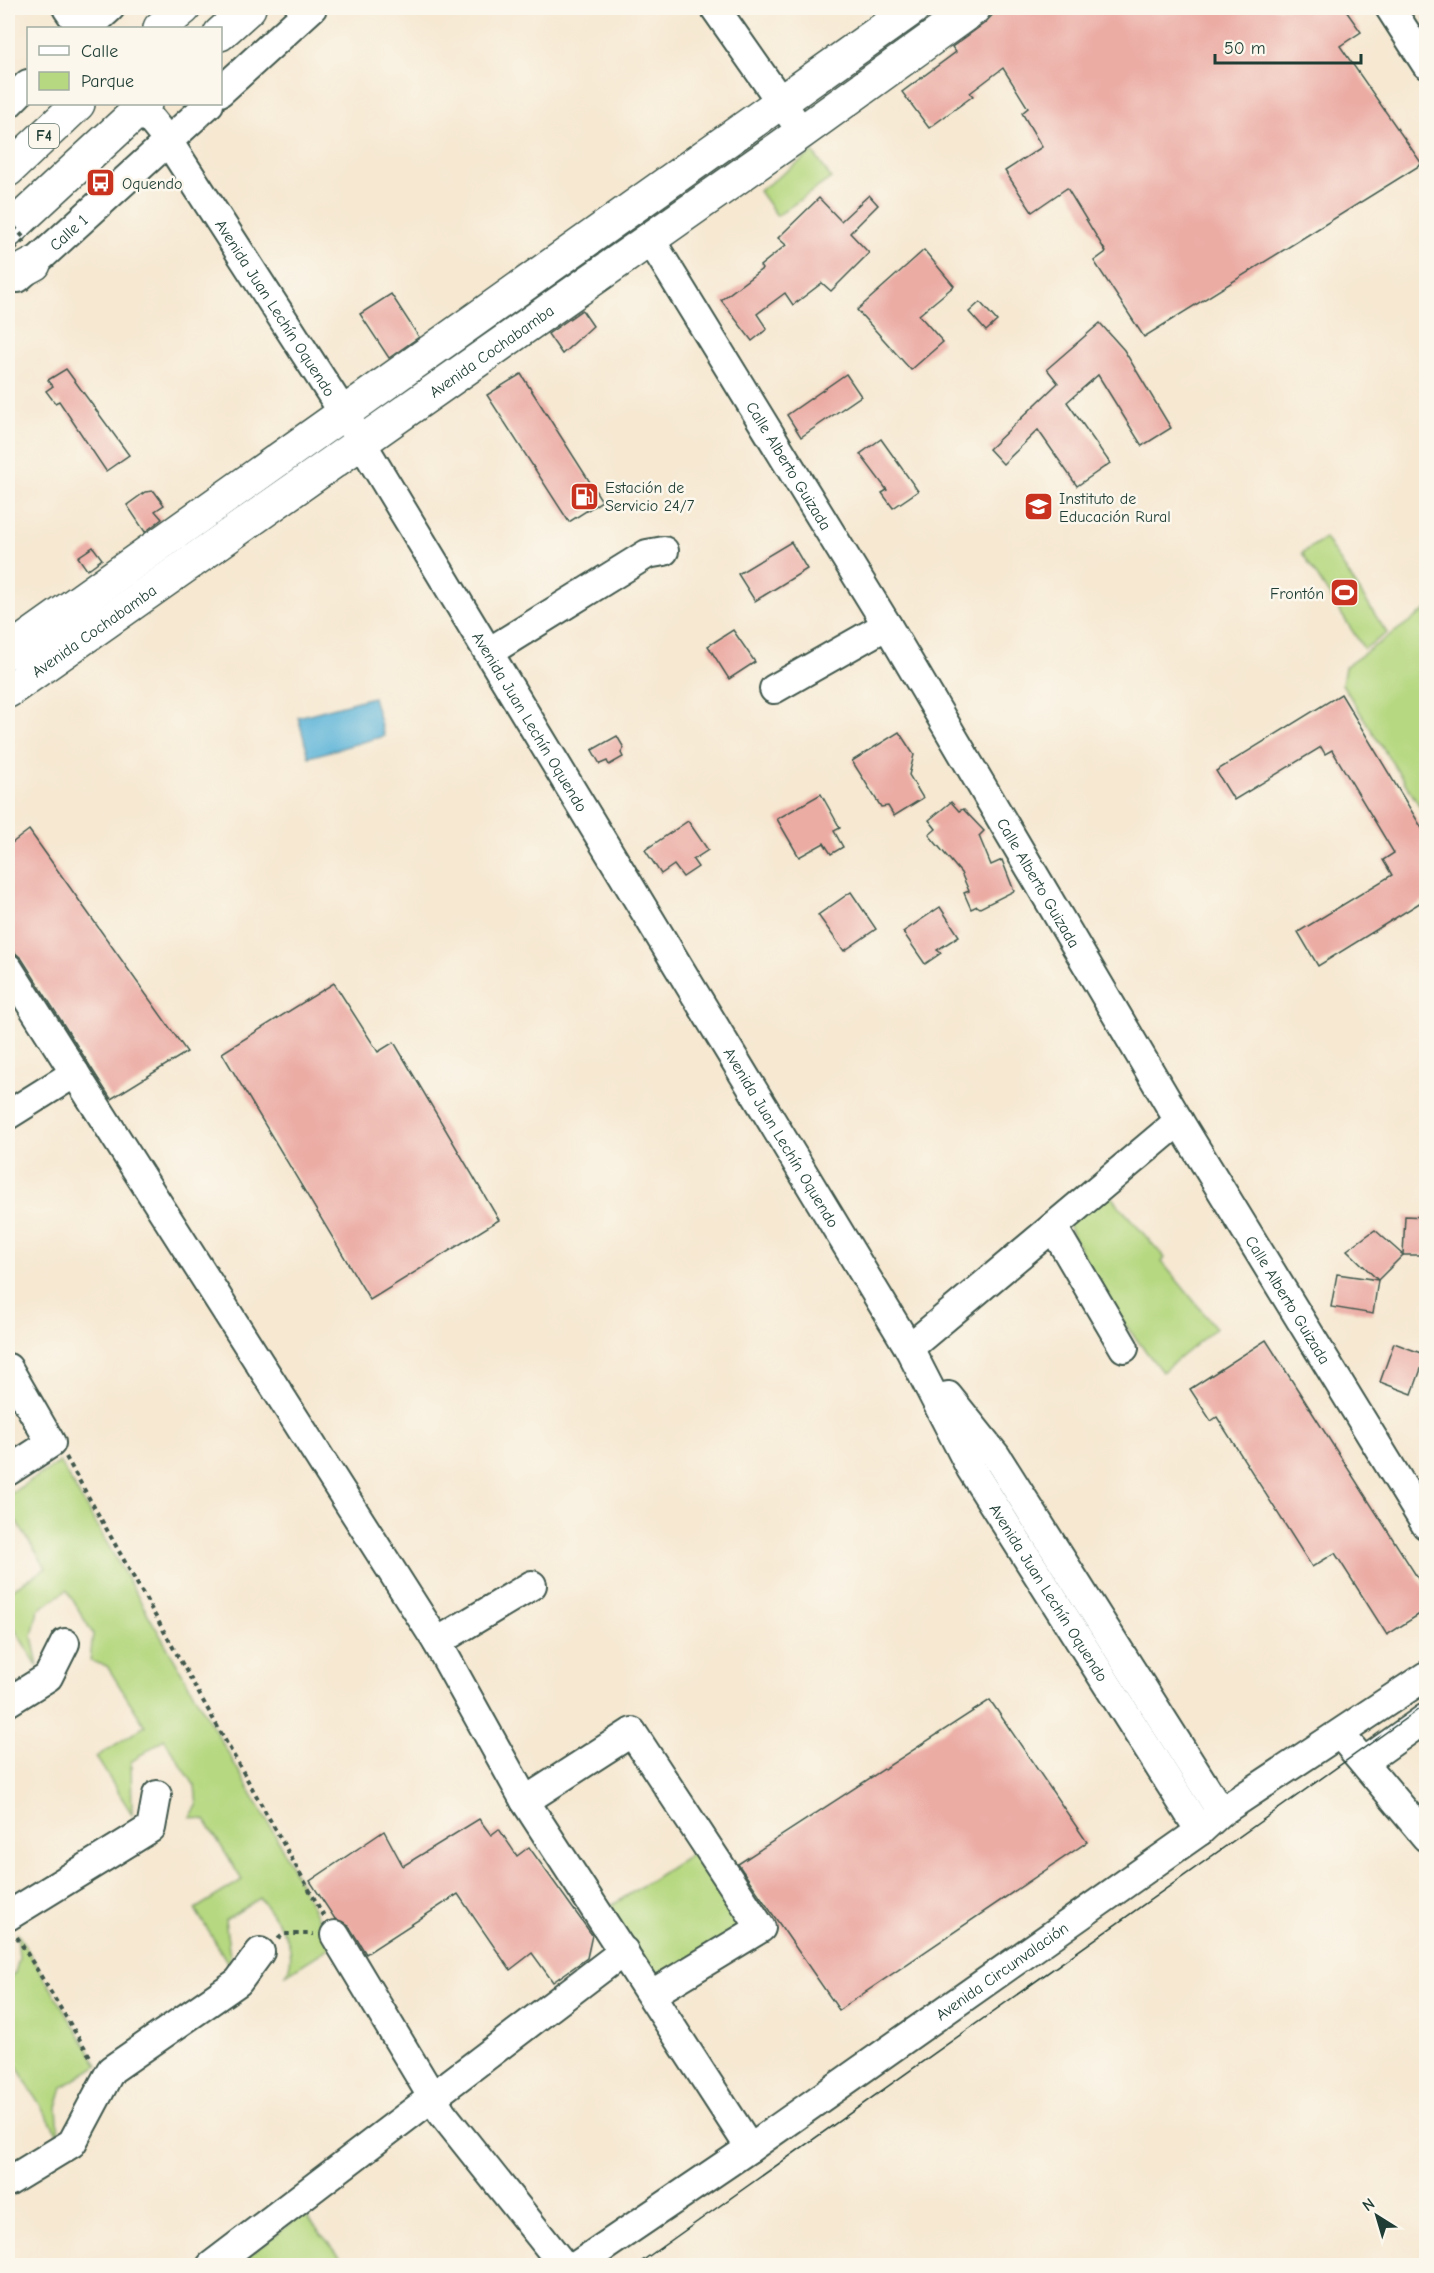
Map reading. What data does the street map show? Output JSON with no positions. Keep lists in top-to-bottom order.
{
  "streets": {
    "main road": ["F4", "Avenida Cochabamba"],
    "street": [
      "Calle 1",
      "Avenida Juan Lechín Oquendo",
      "Calle Alberto Guizada",
      "Avenida Circunvalación"
    ]
  },
  "crossings": [
    ["Calle 1", "Avenida Juan Lechín Oquendo"],
    ["Avenida Juan Lechín Oquendo", "Avenida Cochabamba"],
    ["Avenida Juan Lechín Oquendo", "Avenida Circunvalación"],
    ["Avenida Cochabamba", "Calle Alberto Guizada"]
  ],
  "places": {
    "bus stop": ["Oquendo"],
    "fuel station": ["Estación de Servicio 24/7"],
    "school or university": ["Instituto de Educación Rural"],
    "sports": ["Frontón"]
  },
  "legend": ["Calle", "Parque"],
  "scale_bar": "50 m",
  "north": "top left"
}
